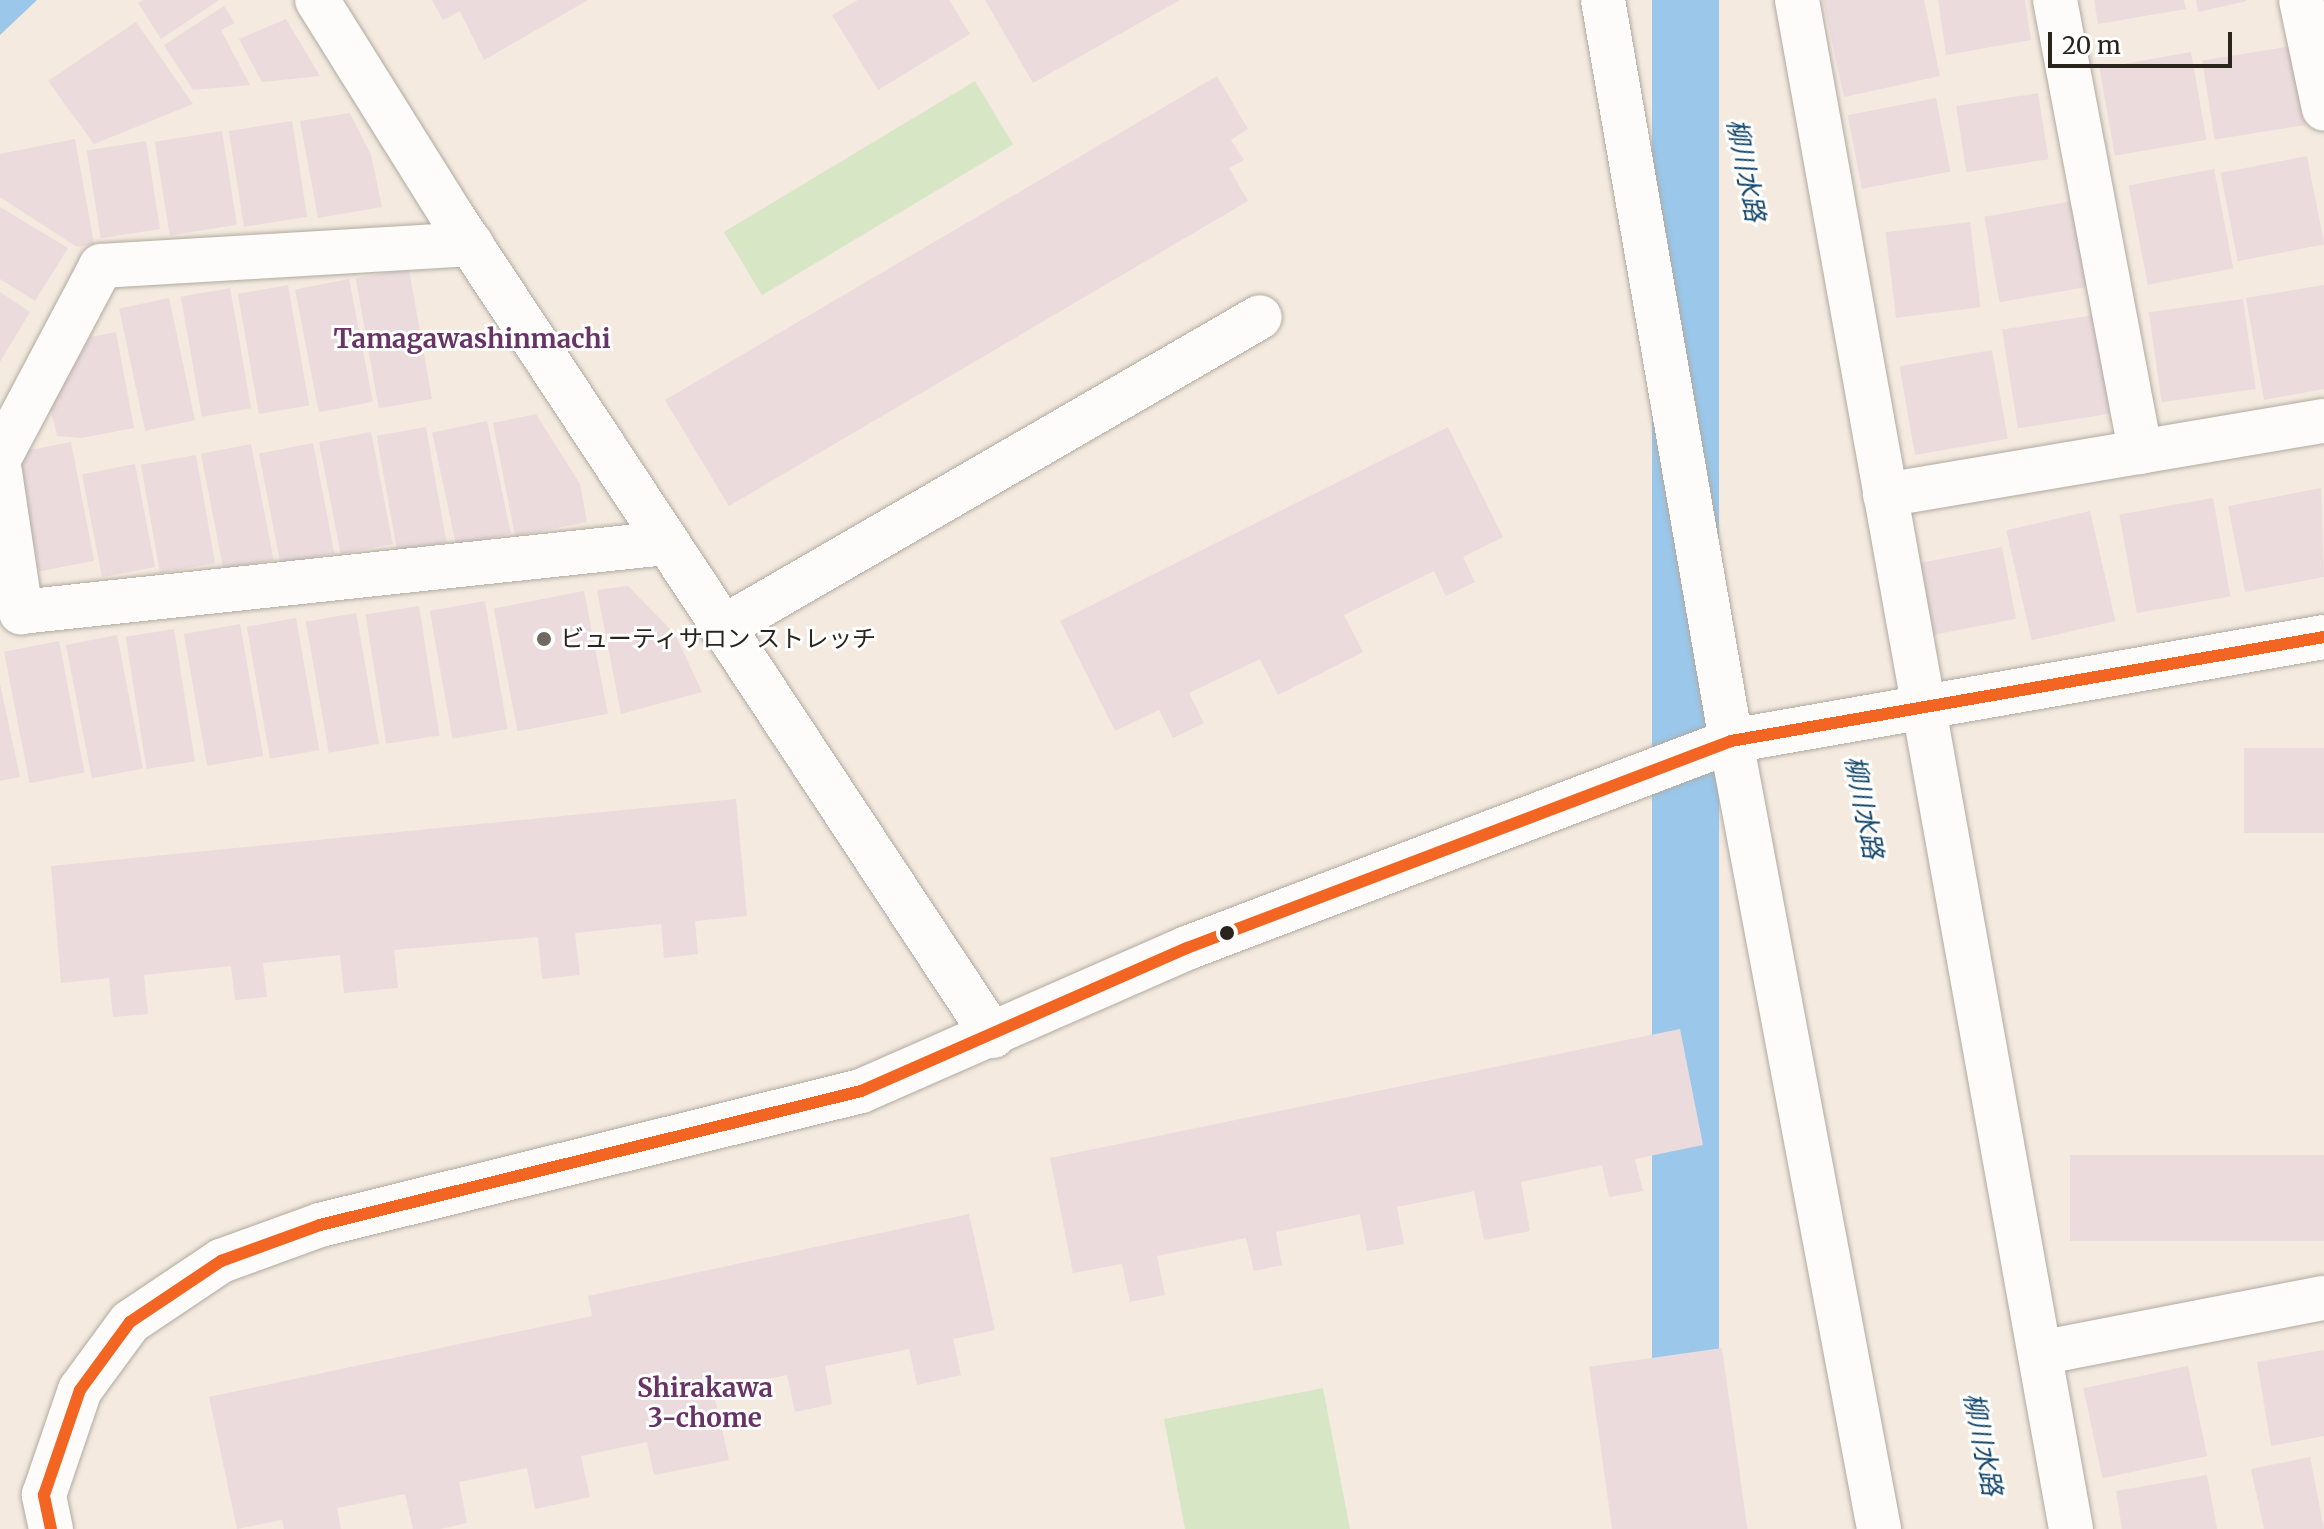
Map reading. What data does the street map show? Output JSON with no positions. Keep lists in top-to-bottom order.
{
  "districts": ["Tamagawashinmachi", "Shirakawa 3-chome"],
  "water": ["柳川水路"],
  "places": ["ビューティサロン ストレッチ"],
  "scale_bar": "20 m"
}
